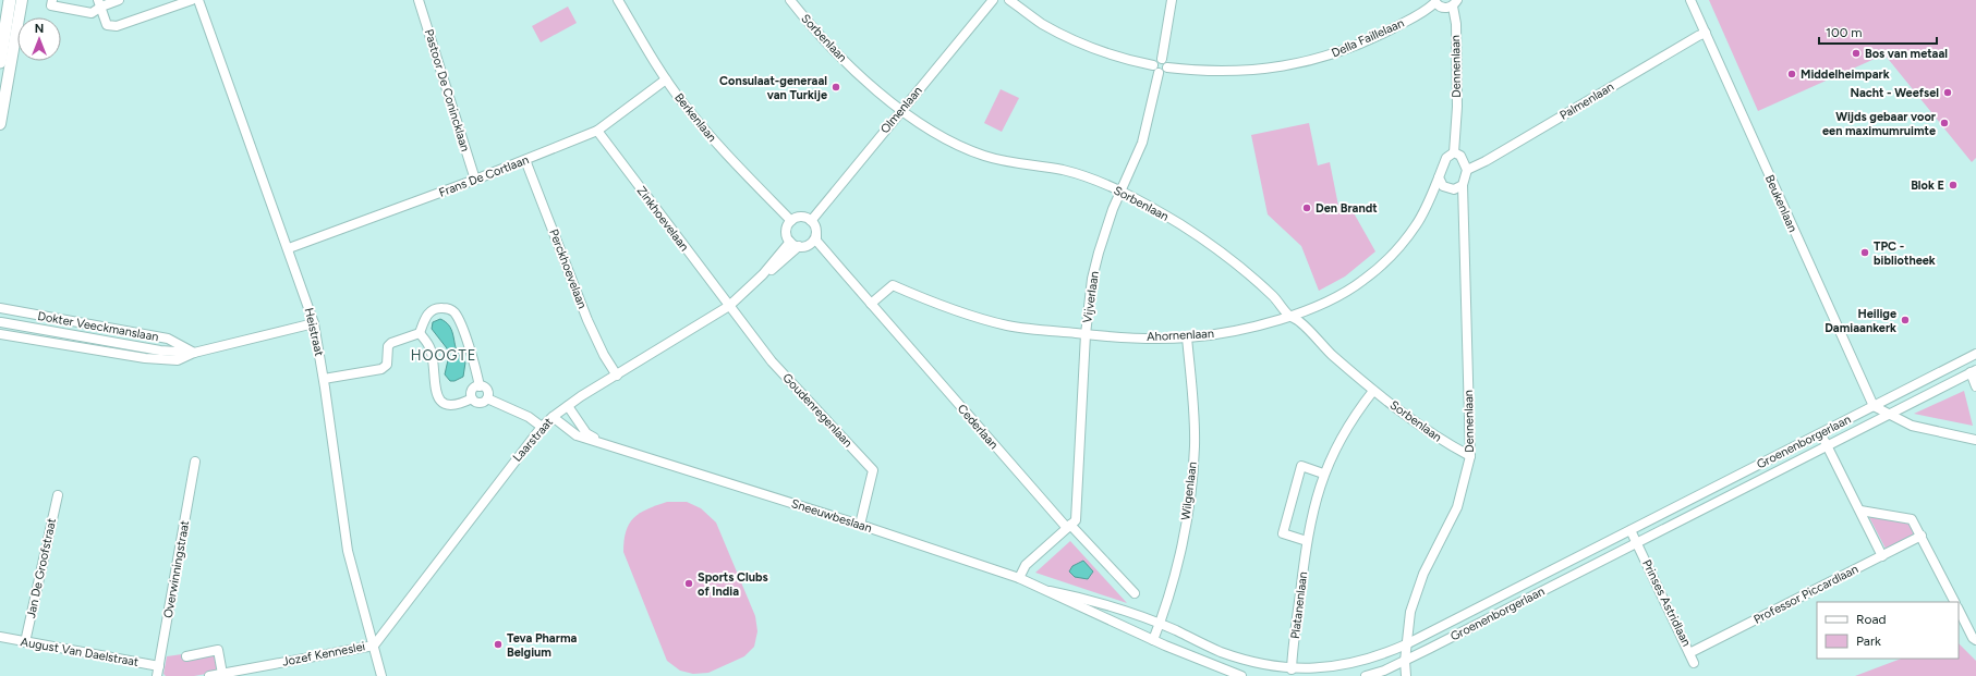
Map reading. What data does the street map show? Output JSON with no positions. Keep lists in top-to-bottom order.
{
  "streets": {
    "street": [
      "Sorbenlaan",
      "Della Faillelaan",
      "Dennenlaan",
      "Pastoor De Conincklaan",
      "Palmenlaan",
      "Olmenlaan",
      "Berkenlaan",
      "Frans De Cortlaan",
      "Beukenlaan",
      "Zinkhoevelaan",
      "Perckhoevelaan",
      "Vijverlaan",
      "Dokter Veeckmanslaan",
      "Heistraat",
      "Ahornenlaan",
      "Goudenregenlaan",
      "Cederlaan",
      "Laarstraat",
      "Groenenborgerlaan",
      "Wilgenlaan",
      "Sneeuwbeslaan",
      "Jan De Groofstraat",
      "Overwinningstraat",
      "Professor Piccardlaan",
      "Prinses Astridlaan",
      "Platanenlaan",
      "August Van Daelstraat",
      "Jozef Kenneslei"
    ]
  },
  "crossings": [
    ["Sorbenlaan", "Dennenlaan"],
    ["Sorbenlaan", "Olmenlaan"],
    ["Sorbenlaan", "Vijverlaan"],
    ["Sorbenlaan", "Ahornenlaan"],
    ["Sorbenlaan", "Platanenlaan"],
    ["Della Faillelaan", "Vijverlaan"],
    ["Dennenlaan", "Palmenlaan"],
    ["Dennenlaan", "Ahornenlaan"],
    ["Dennenlaan", "Groenenborgerlaan"],
    ["Pastoor De Conincklaan", "Frans De Cortlaan"],
    ["Palmenlaan", "Beukenlaan"],
    ["Palmenlaan", "Ahornenlaan"],
    ["Olmenlaan", "Berkenlaan"],
    ["Olmenlaan", "Cederlaan"],
    ["Olmenlaan", "Laarstraat"],
    ["Berkenlaan", "Frans De Cortlaan"],
    ["Berkenlaan", "Cederlaan"],
    ["Berkenlaan", "Laarstraat"],
    ["Frans De Cortlaan", "Zinkhoevelaan"],
    ["Frans De Cortlaan", "Perckhoevelaan"],
    ["Frans De Cortlaan", "Heistraat"],
    ["Beukenlaan", "Groenenborgerlaan"],
    ["Zinkhoevelaan", "Goudenregenlaan"],
    ["Zinkhoevelaan", "Laarstraat"],
    ["Perckhoevelaan", "Laarstraat"],
    ["Vijverlaan", "Ahornenlaan"],
    ["Vijverlaan", "Cederlaan"],
    ["Dokter Veeckmanslaan", "Heistraat"],
    ["Heistraat", "Laarstraat"],
    ["Heistraat", "Jozef Kenneslei"],
    ["Ahornenlaan", "Cederlaan"],
    ["Ahornenlaan", "Wilgenlaan"],
    ["Goudenregenlaan", "Laarstraat"],
    ["Goudenregenlaan", "Sneeuwbeslaan"],
    ["Cederlaan", "Laarstraat"],
    ["Laarstraat", "Sneeuwbeslaan"],
    ["Laarstraat", "Jozef Kenneslei"],
    ["Groenenborgerlaan", "Wilgenlaan"],
    ["Groenenborgerlaan", "Sneeuwbeslaan"],
    ["Groenenborgerlaan", "Prinses Astridlaan"],
    ["Groenenborgerlaan", "Platanenlaan"],
    ["Wilgenlaan", "Sneeuwbeslaan"],
    ["Jan De Groofstraat", "August Van Daelstraat"],
    ["Overwinningstraat", "August Van Daelstraat"],
    ["Professor Piccardlaan", "Prinses Astridlaan"]
  ],
  "districts": ["HOOGTE"],
  "places": [
    "Bos van metaal",
    "Middelheimpark",
    "Consulaat-generaal van Turkije",
    "Nacht - Weefsel",
    "Wijds gebaar voor een maximumruimte",
    "Blok E",
    "Den Brandt",
    "TPC - bibliotheek",
    "Heilige Damiaankerk",
    "Sports Clubs of India",
    "Teva Pharma Belgium"
  ],
  "legend": ["Road", "Park"],
  "scale_bar": "100 m",
  "north": "top"
}
